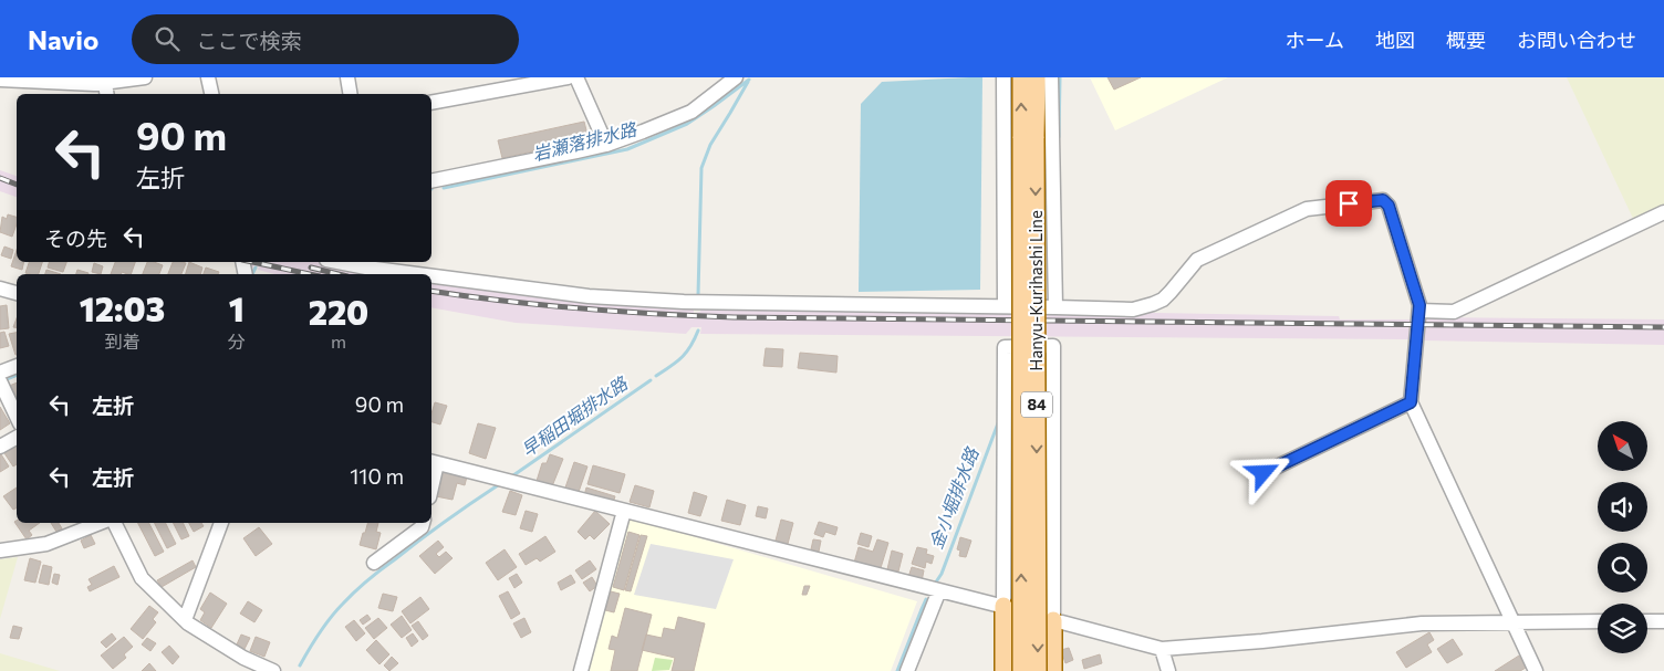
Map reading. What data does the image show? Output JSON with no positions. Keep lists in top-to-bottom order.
{
  "streets": {
    "main road": ["Hanyu-Kurihashi Line", "84"]
  },
  "water": ["岩瀬落排水路", "早稲田堀排水路", "金小堀排水路"],
  "north": "top left",
  "page": {
    "header": "Navio",
    "search": "ここで検索",
    "nav": [
      "ホーム",
      "地図",
      "概要",
      "お問い合わせ"
    ],
    "turn": ["90 m", "左折"],
    "then": "その先",
    "eta": [
      "12:03",
      "到着",
      "1",
      "分",
      "220",
      "m"
    ],
    "list": [
      {
        "name": "左折",
        "value": "90 m"
      },
      {
        "name": "左折",
        "value": "110 m"
      }
    ]
  }
}
